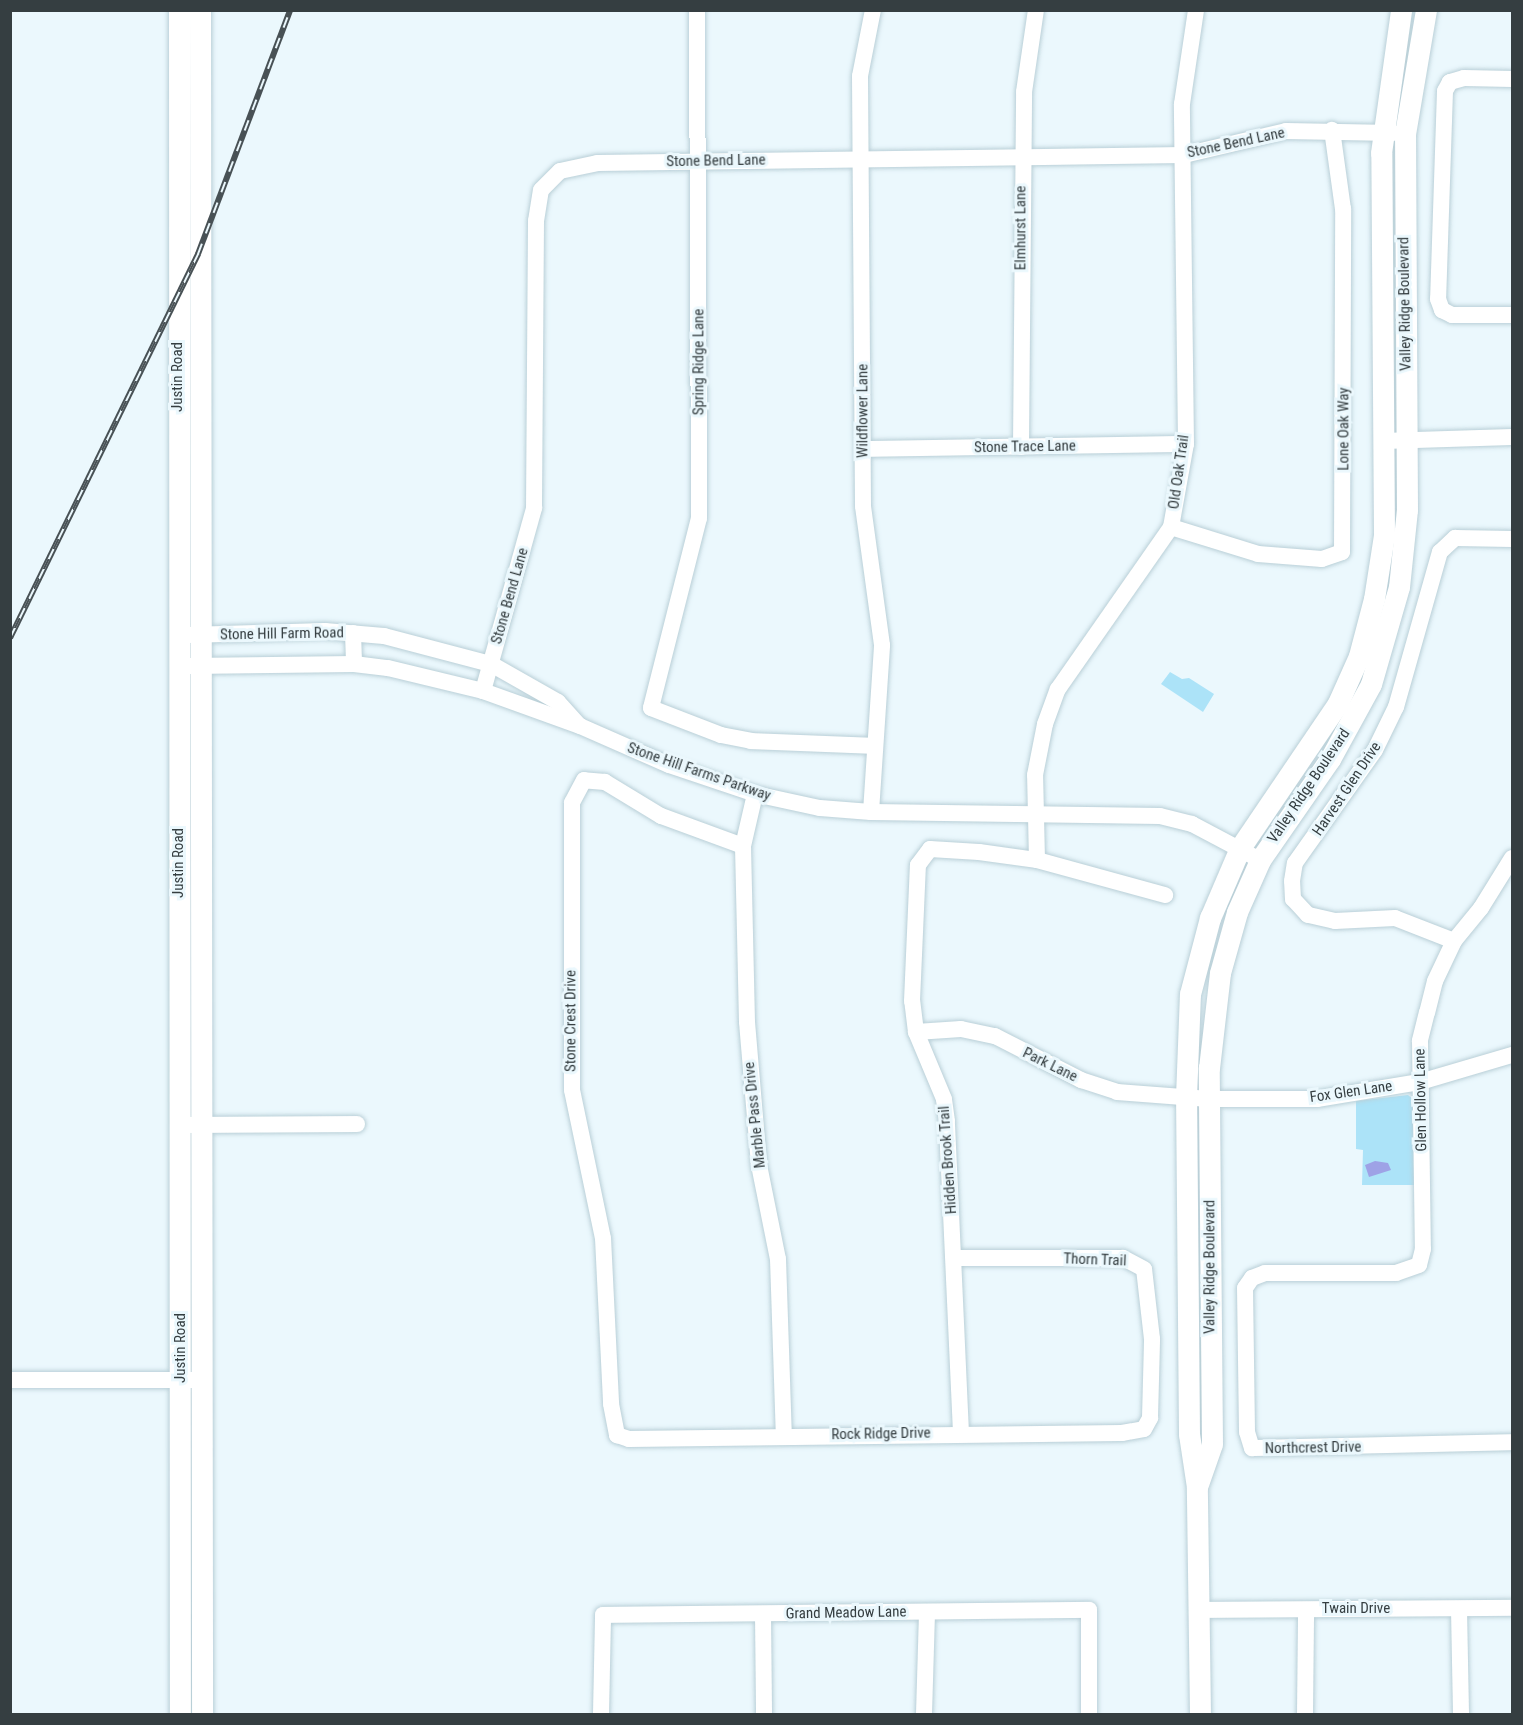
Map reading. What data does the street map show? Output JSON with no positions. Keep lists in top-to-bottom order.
{
  "streets": {
    "main road": ["Valley Ridge Boulevard", "Justin Road"],
    "street": [
      "Stone Bend Lane",
      "Elmhurst Lane",
      "Spring Ridge Lane",
      "Wildflower Lane",
      "Lone Oak Way",
      "Stone Trace Lane",
      "Old Oak Trail",
      "Stone Hill Farm Road",
      "Stone Hill Farms Parkway",
      "Harvest Glen Drive",
      "Stone Crest Drive",
      "Park Lane",
      "Fox Glen Lane",
      "Glen Hollow Lane",
      "Marble Pass Drive",
      "Hidden Brook Trail",
      "Thorn Trail",
      "Rock Ridge Drive",
      "Northcrest Drive",
      "Twain Drive",
      "Grand Meadow Lane"
    ]
  },
  "crossings": [
    ["Stone Bend Lane", "Elmhurst Lane"],
    ["Stone Bend Lane", "Valley Ridge Boulevard"],
    ["Stone Bend Lane", "Spring Ridge Lane"],
    ["Stone Bend Lane", "Wildflower Lane"],
    ["Stone Bend Lane", "Lone Oak Way"],
    ["Stone Bend Lane", "Old Oak Trail"],
    ["Stone Bend Lane", "Stone Hill Farm Road"],
    ["Stone Bend Lane", "Stone Hill Farms Parkway"],
    ["Elmhurst Lane", "Stone Trace Lane"],
    ["Valley Ridge Boulevard", "Stone Hill Farms Parkway"],
    ["Valley Ridge Boulevard", "Park Lane"],
    ["Valley Ridge Boulevard", "Fox Glen Lane"],
    ["Valley Ridge Boulevard", "Twain Drive"],
    ["Spring Ridge Lane", "Wildflower Lane"],
    ["Justin Road", "Stone Hill Farm Road"],
    ["Justin Road", "Stone Hill Farms Parkway"],
    ["Wildflower Lane", "Stone Trace Lane"],
    ["Wildflower Lane", "Stone Hill Farms Parkway"],
    ["Lone Oak Way", "Old Oak Trail"],
    ["Stone Trace Lane", "Old Oak Trail"],
    ["Old Oak Trail", "Stone Hill Farms Parkway"],
    ["Old Oak Trail", "Hidden Brook Trail"],
    ["Stone Hill Farm Road", "Stone Hill Farms Parkway"],
    ["Stone Hill Farms Parkway", "Marble Pass Drive"],
    ["Harvest Glen Drive", "Glen Hollow Lane"],
    ["Stone Crest Drive", "Marble Pass Drive"],
    ["Stone Crest Drive", "Rock Ridge Drive"],
    ["Park Lane", "Fox Glen Lane"],
    ["Park Lane", "Hidden Brook Trail"],
    ["Fox Glen Lane", "Glen Hollow Lane"],
    ["Glen Hollow Lane", "Northcrest Drive"],
    ["Marble Pass Drive", "Rock Ridge Drive"],
    ["Hidden Brook Trail", "Thorn Trail"],
    ["Hidden Brook Trail", "Rock Ridge Drive"],
    ["Thorn Trail", "Rock Ridge Drive"]
  ]
}
